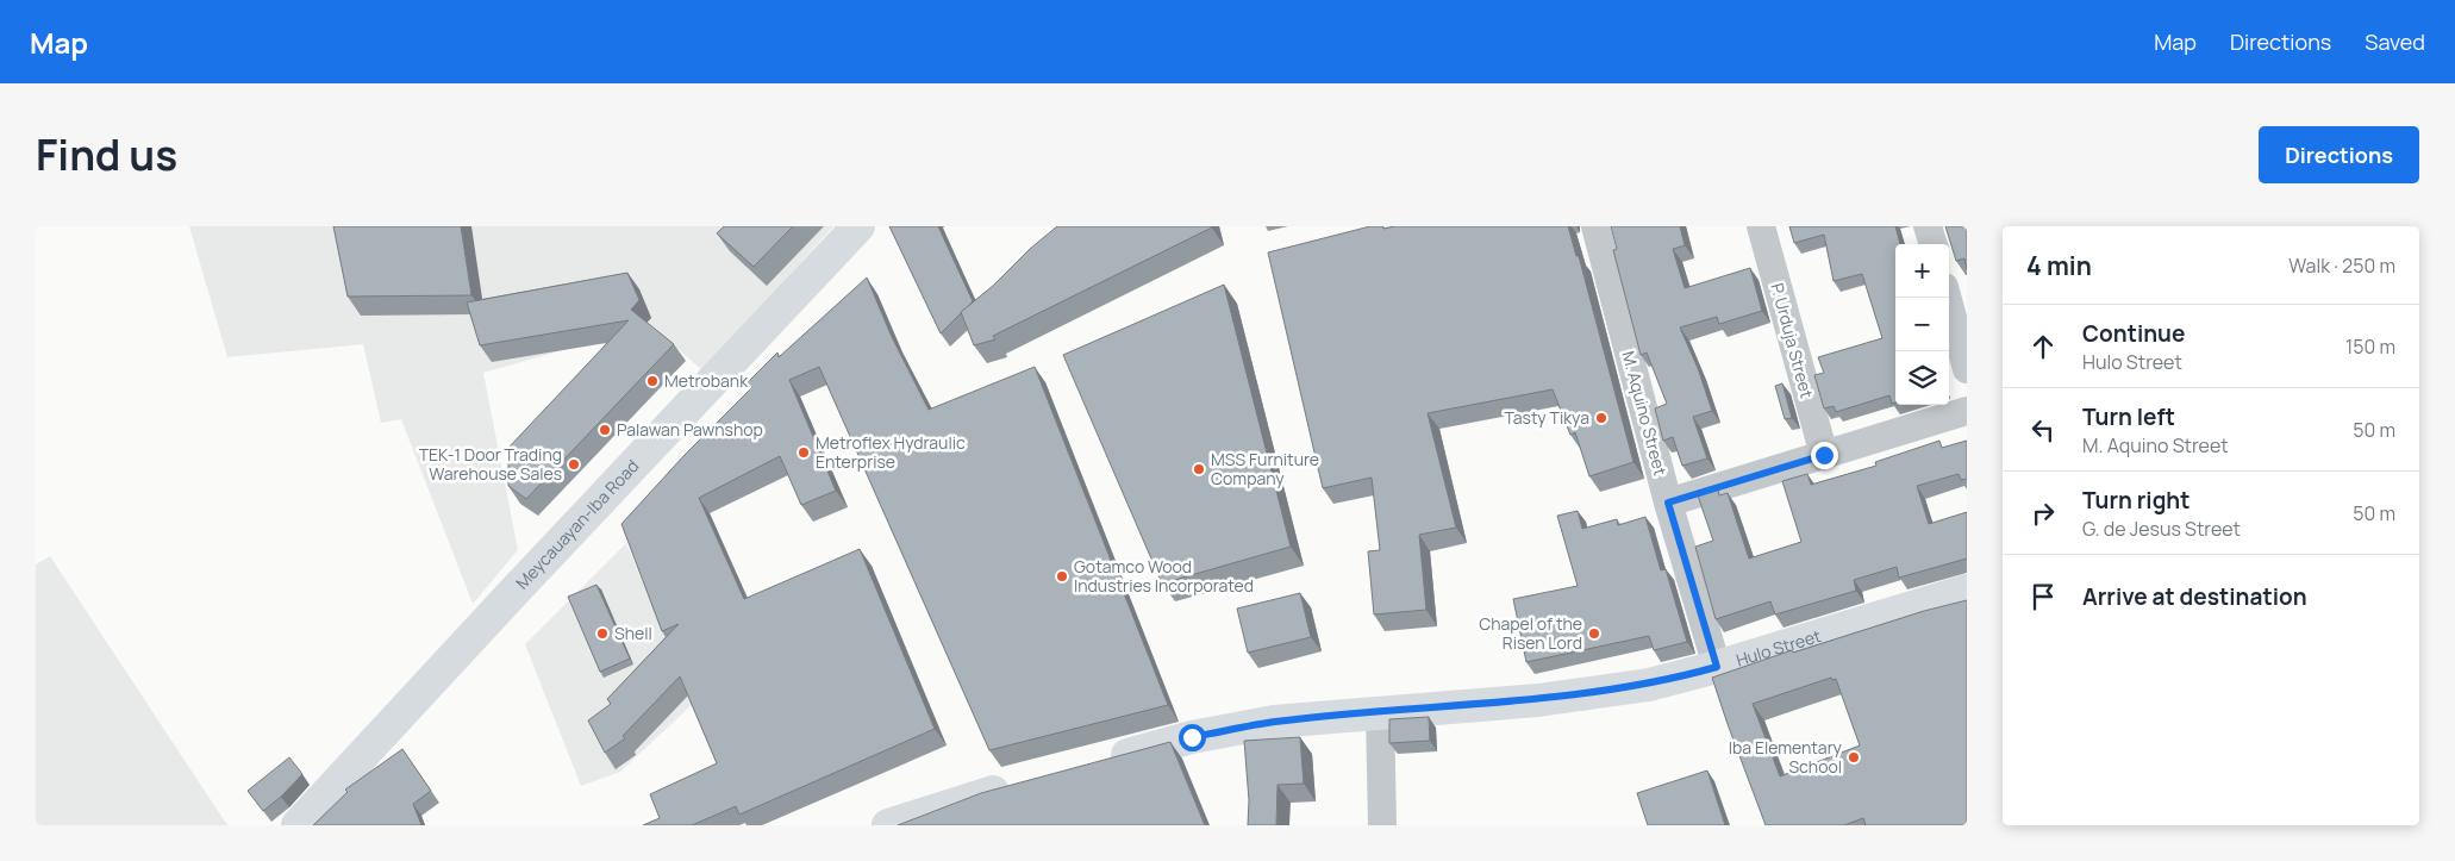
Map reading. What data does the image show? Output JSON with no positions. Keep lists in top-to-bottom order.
{
  "streets": {
    "street": [
      "P. Urduja Street",
      "M. Aquino Street",
      "Meycauayan-Iba Road",
      "Hulo Street"
    ]
  },
  "crossings": [
    ["M. Aquino Street", "Hulo Street"]
  ],
  "places": [
    "Metrobank",
    "Tasty Tikya",
    "Palawan Pawnshop",
    "Metroflex Hydraulic Enterprise",
    "TEK-1 Door Trading Warehouse Sales",
    "MSS Furniture Company",
    "Gotamco Wood Industries Incorporated",
    "Shell",
    "Chapel of the Risen Lord",
    "Iba Elementary School"
  ],
  "page": {
    "header": "Map",
    "nav": ["Map", "Directions", "Saved"],
    "title": "Find us",
    "buttons": "Directions",
    "heading": ["4 min", "Walk · 250 m"],
    "map_buttons": ["+", "−"],
    "list": [
      ["Continue", "Hulo Street", "150 m"],
      ["Turn left", "M. Aquino Street", "50 m"],
      ["Turn right", "G. de Jesus Street", "50 m"],
      "Arrive at destination"
    ]
  }
}
